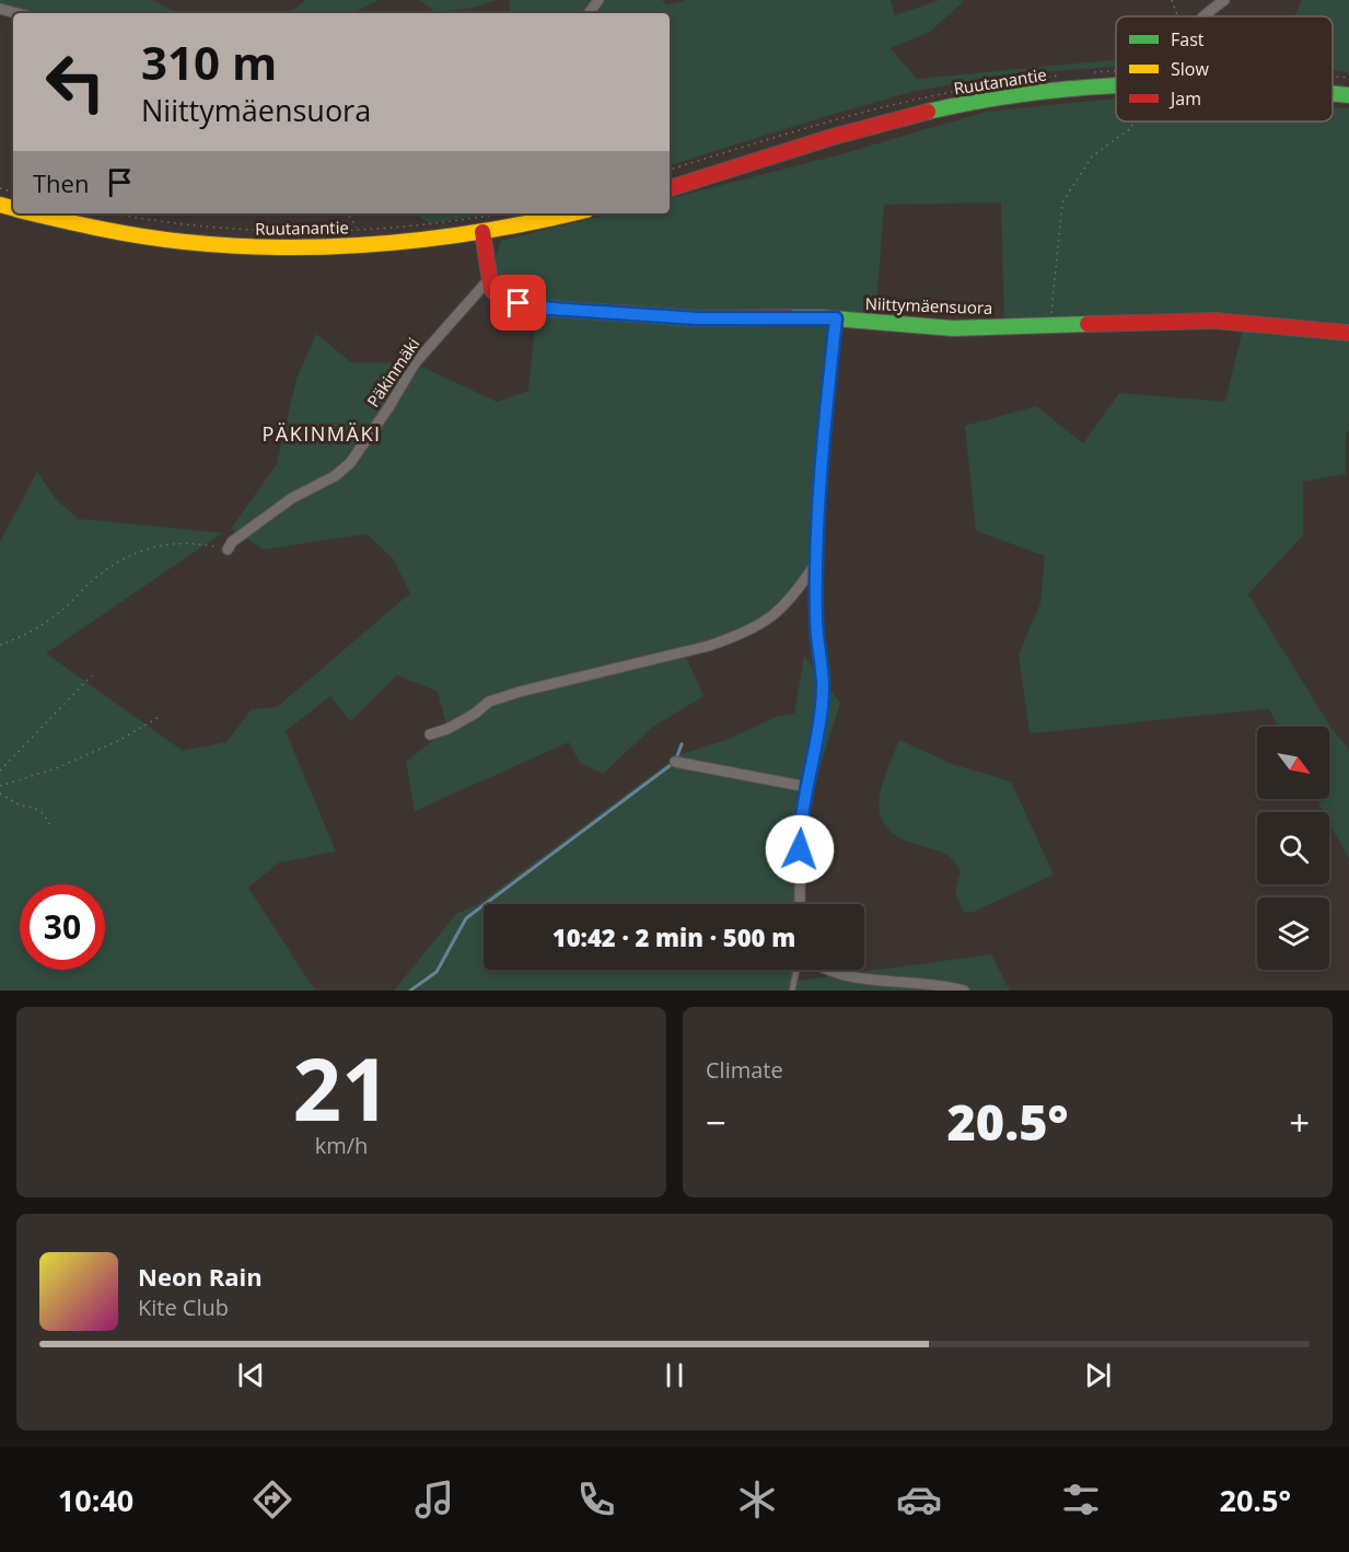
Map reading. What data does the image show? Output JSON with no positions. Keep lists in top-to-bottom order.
{
  "streets": {
    "street": ["Ruutanantie", "Niittymäensuora", "Päkinmäki"]
  },
  "crossings": [
    ["Niittymäensuora", "Päkinmäki"]
  ],
  "districts": ["PÄKINMÄKI"],
  "legend": ["Fast", "Slow", "Jam"],
  "north": "bottom right",
  "page": {
    "turn": ["310 m", "Niittymäensuora"],
    "then": "Then",
    "limit": "30",
    "trip": "10:42 · 2 min · 500 m",
    "tile": [
      ["21", "km/h"],
      "Climate"
    ],
    "heat": ["−", "20.5°", "+"],
    "song": ["Neon Rain", "Kite Club"],
    "tabs": ["10:40", "20.5°"]
  }
}
